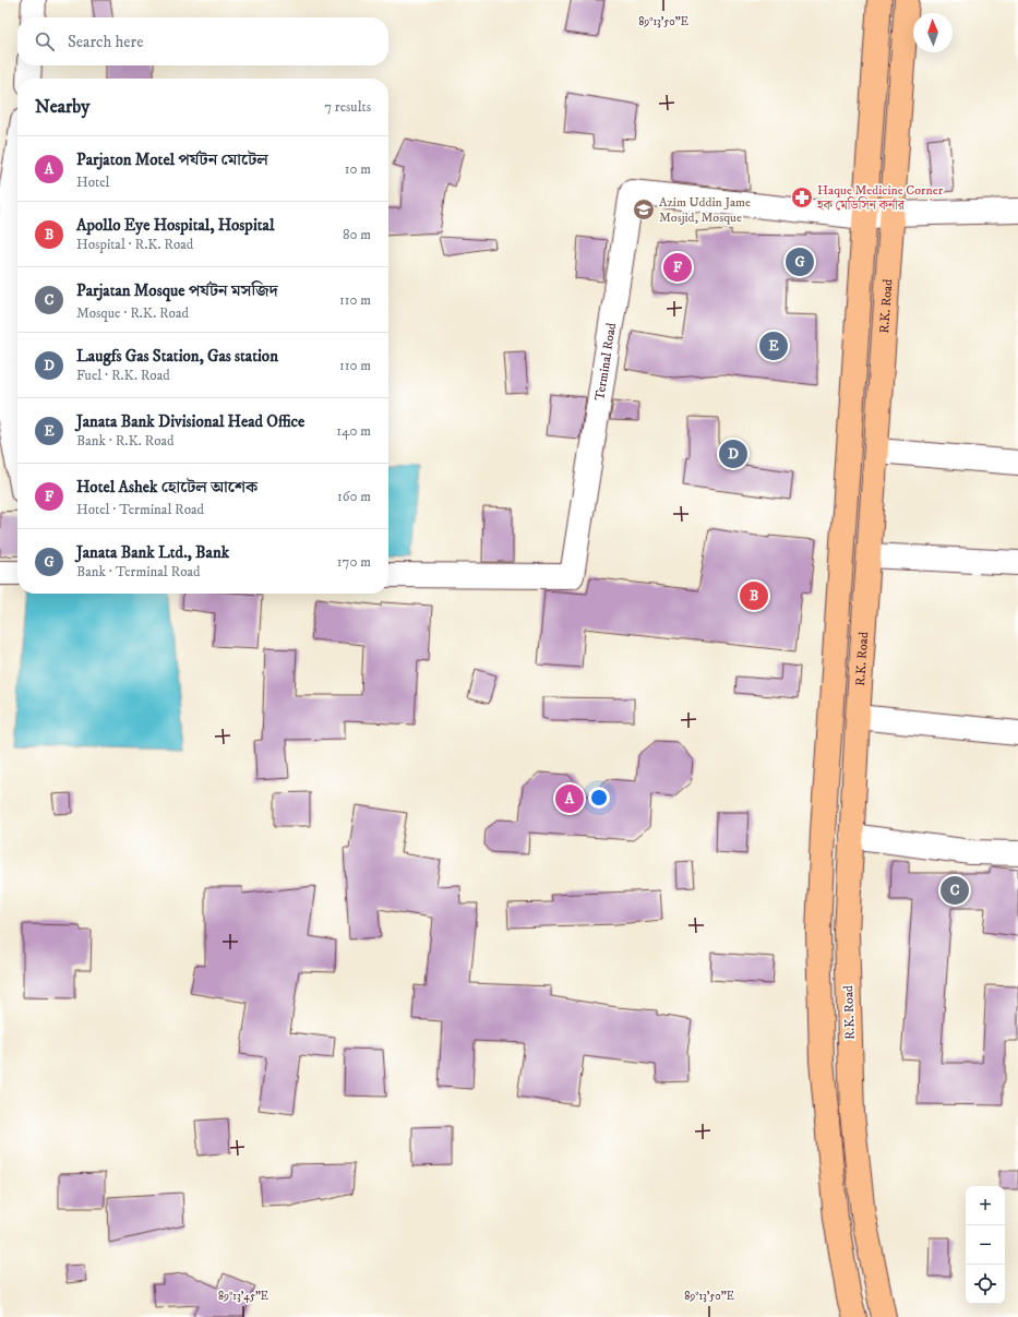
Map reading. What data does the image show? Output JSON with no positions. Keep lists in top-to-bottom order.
{
  "streets": {
    "highway": ["R.K. Road"],
    "street": ["Terminal Road"]
  },
  "crossings": [
    ["R.K. Road", "Terminal Road"]
  ],
  "places": {
    "pharmacy": ["Haque Medicine Corner হক মেডিসিন কর্নার"],
    "school or university": ["Azim Uddin Jame Mosjid, Mosque"]
  },
  "north": "top",
  "page": {
    "search": "Search here",
    "heading": ["Nearby", "7 results"],
    "list": [
      {
        "mark": "A",
        "name": "Parjaton Motel পর্যটন মোটেল",
        "note": "Hotel",
        "value": "10 m"
      },
      {
        "mark": "B",
        "name": "Apollo Eye Hospital, Hospital",
        "note": "Hospital · R.K. Road",
        "value": "80 m"
      },
      {
        "mark": "C",
        "name": "Parjatan Mosque পর্যটন মসজিদ",
        "note": "Mosque · R.K. Road",
        "value": "110 m"
      },
      {
        "mark": "D",
        "name": "Laugfs Gas Station, Gas station",
        "note": "Fuel · R.K. Road",
        "value": "110 m"
      },
      {
        "mark": "E",
        "name": "Janata Bank Divisional Head Office",
        "note": "Bank · R.K. Road",
        "value": "140 m"
      },
      {
        "mark": "F",
        "name": "Hotel Ashek হোটেল আশেক",
        "note": "Hotel · Terminal Road",
        "value": "160 m"
      },
      {
        "mark": "G",
        "name": "Janata Bank Ltd., Bank",
        "note": "Bank · Terminal Road",
        "value": "170 m"
      }
    ],
    "pins": [
      "G",
      "F",
      "E",
      "D",
      "B",
      "A",
      "C"
    ],
    "map_buttons": ["+", "−"]
  },
  "coordinates": ["89°13'50\"E", "89°13'45\"E"]
}
